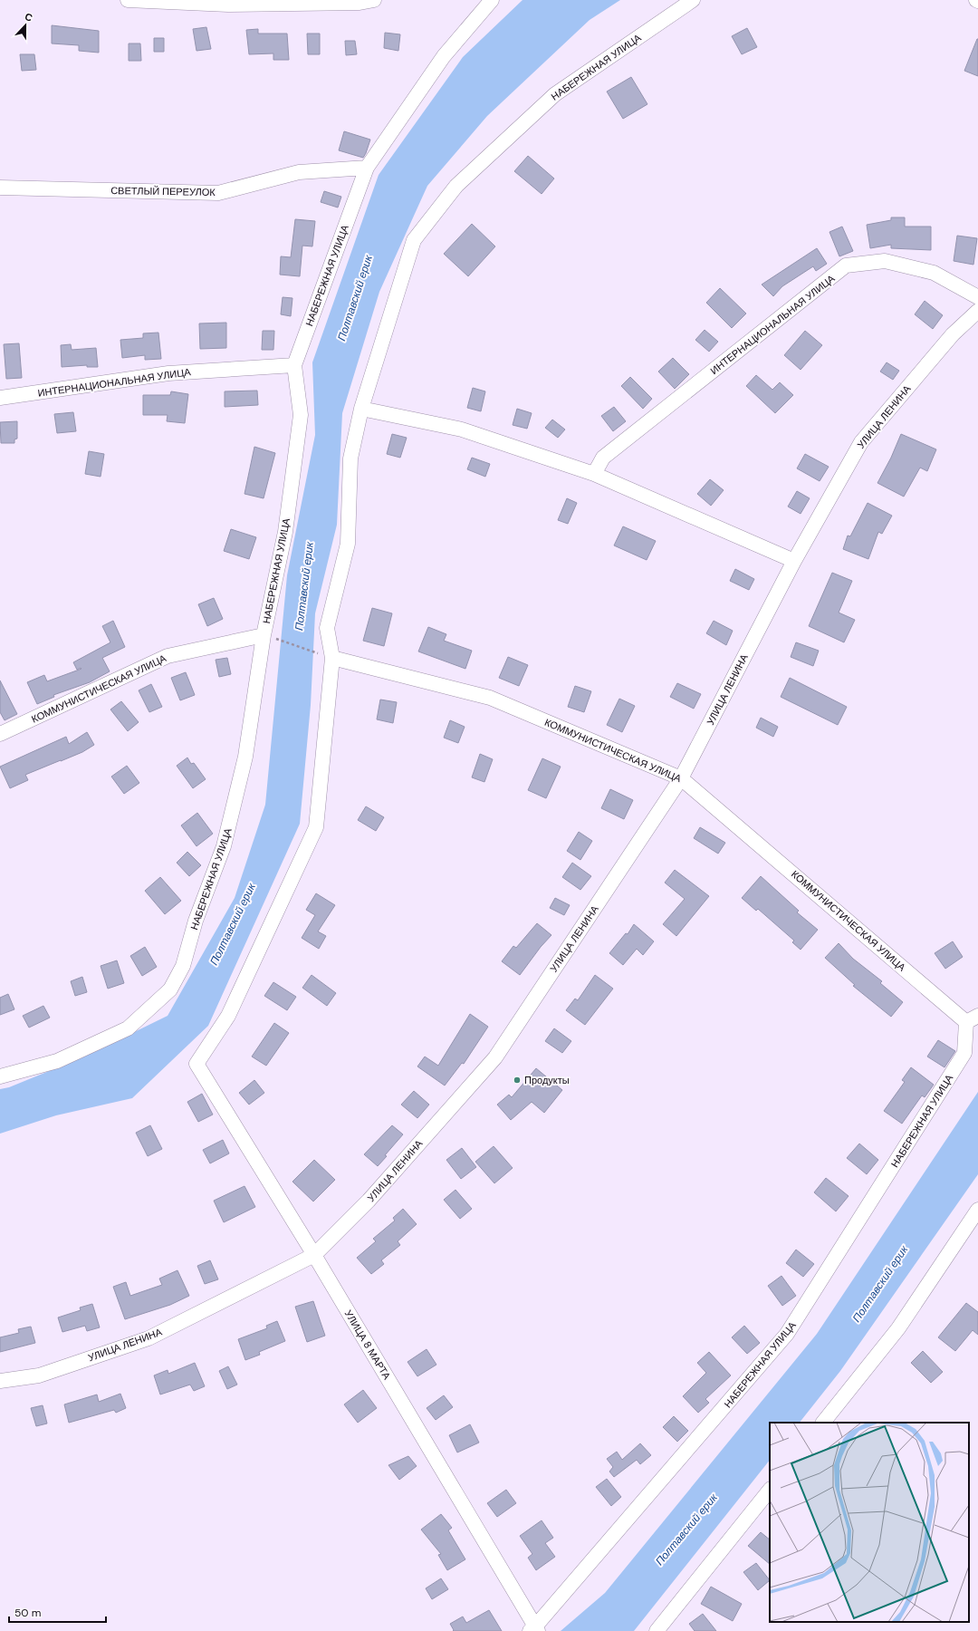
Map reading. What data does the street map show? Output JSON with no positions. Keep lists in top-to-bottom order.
{
  "streets": {
    "street": [
      "НАБЕРЕЖНАЯ УЛИЦА",
      "СВЕТЛЫЙ ПЕРЕУЛОК",
      "ИНТЕРНАЦИОНАЛЬНАЯ УЛИЦА",
      "УЛИЦА ЛЕНИНА",
      "КОММУНИСТИЧЕСКАЯ УЛИЦА",
      "УЛИЦА 8 МАРТА"
    ]
  },
  "crossings": [
    ["НАБЕРЕЖНАЯ УЛИЦА", "СВЕТЛЫЙ ПЕРЕУЛОК"],
    ["НАБЕРЕЖНАЯ УЛИЦА", "ИНТЕРНАЦИОНАЛЬНАЯ УЛИЦА"],
    ["НАБЕРЕЖНАЯ УЛИЦА", "КОММУНИСТИЧЕСКАЯ УЛИЦА"],
    ["НАБЕРЕЖНАЯ УЛИЦА", "УЛИЦА 8 МАРТА"],
    ["УЛИЦА ЛЕНИНА", "КОММУНИСТИЧЕСКАЯ УЛИЦА"],
    ["УЛИЦА ЛЕНИНА", "УЛИЦА 8 МАРТА"]
  ],
  "water": ["Полтавский ерик"],
  "places": ["Продукты"],
  "scale_bar": "50 m",
  "north": "top"
}
